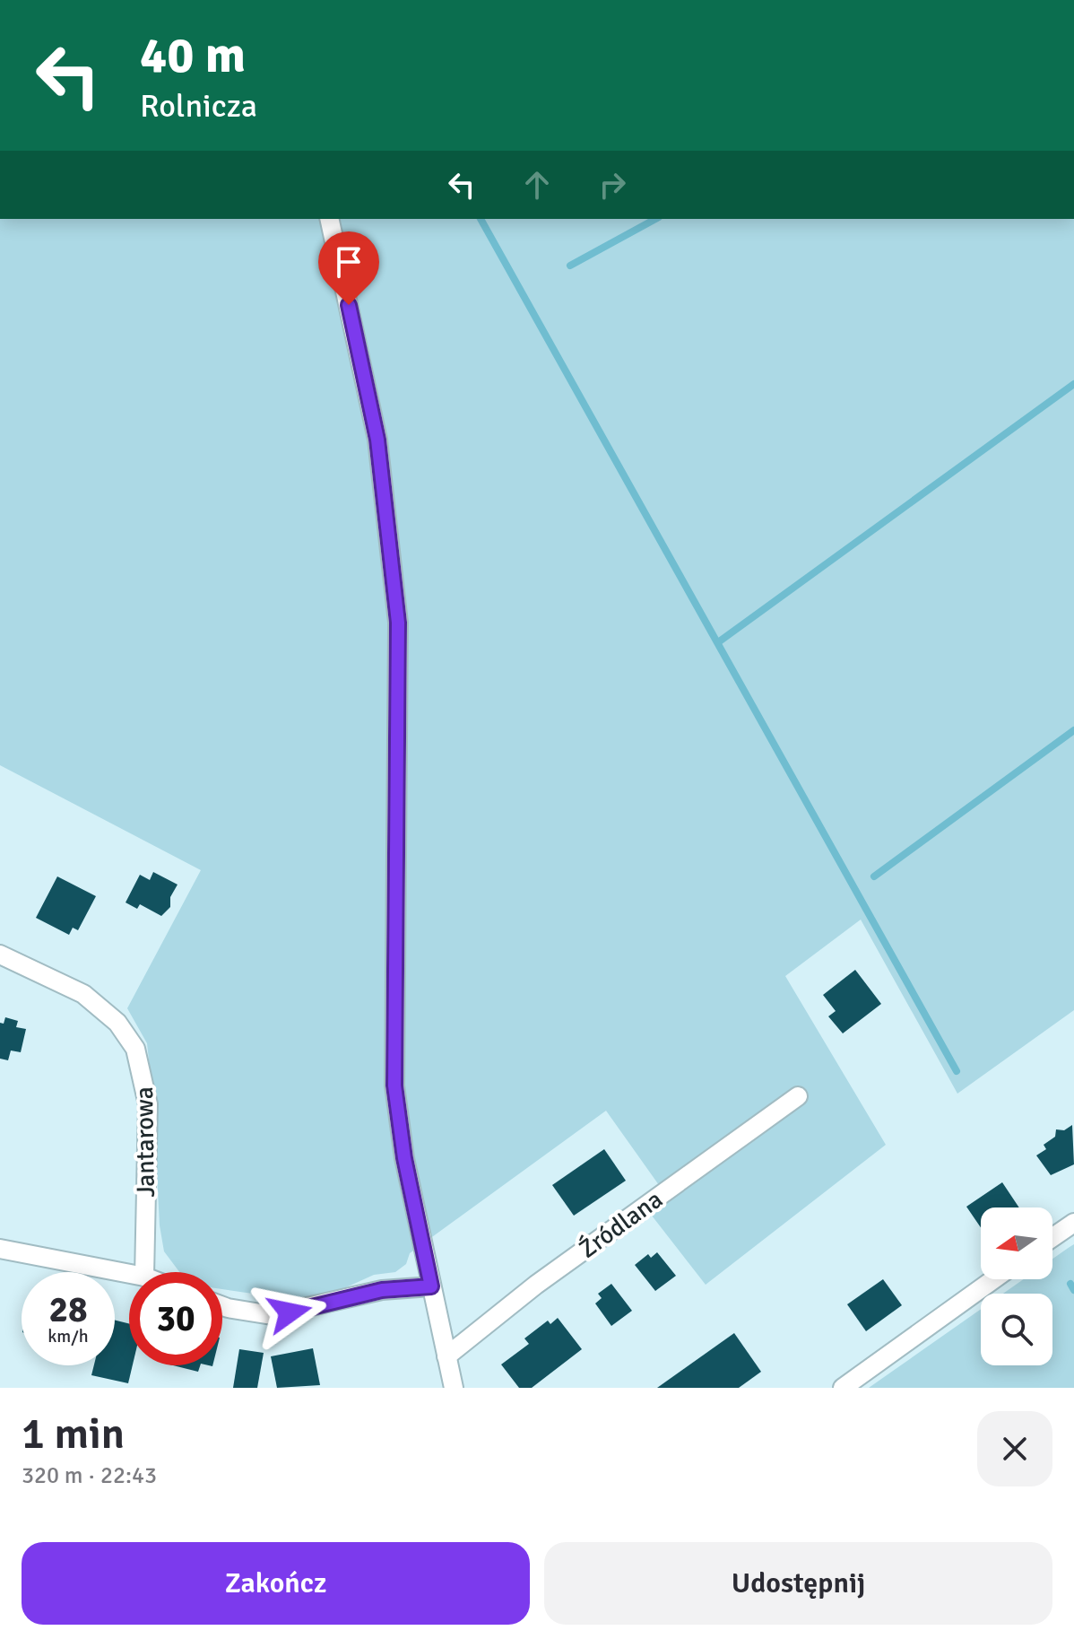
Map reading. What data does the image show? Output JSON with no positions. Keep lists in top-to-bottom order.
{
  "streets": {
    "street": ["Jantarowa", "Źródlana"]
  },
  "north": "left",
  "page": {
    "turn": ["40 m", "Rolnicza"],
    "speed": "28 km/h",
    "limit": "30",
    "heading": ["1 min", "320 m · 22:43"],
    "buttons": ["Zakończ", "Udostępnij"]
  }
}
